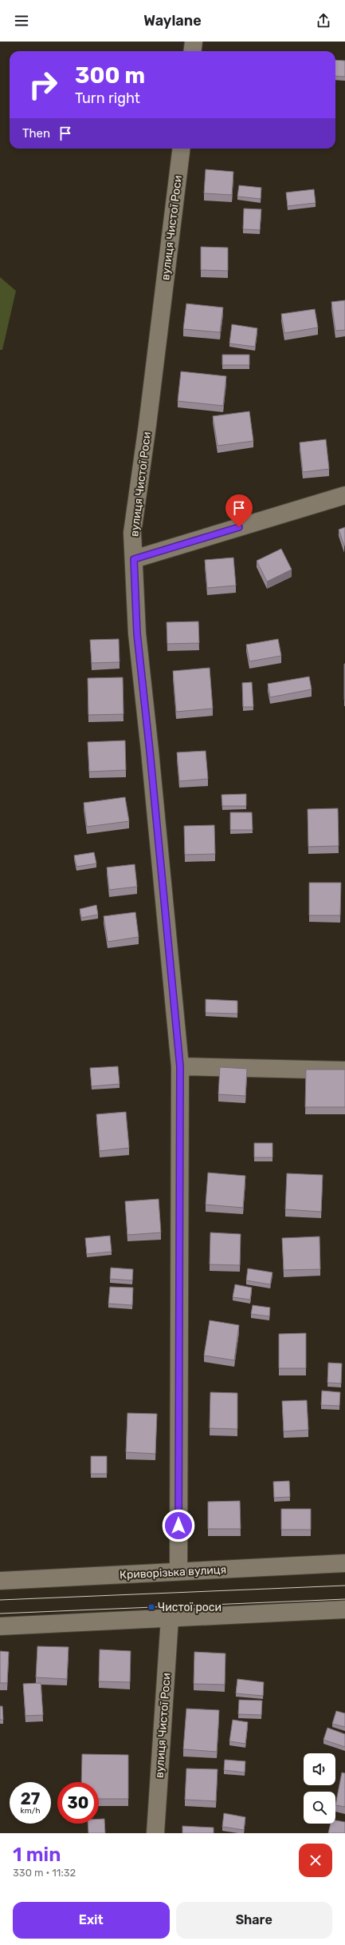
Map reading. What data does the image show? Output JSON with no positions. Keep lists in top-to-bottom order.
{
  "streets": {
    "street": ["вулиця Чистої Роси", "Криворізька вулиця"]
  },
  "crossings": [
    ["вулиця Чистої Роси", "Криворізька вулиця"]
  ],
  "places": {
    "transit": ["Чистої роси"]
  },
  "page": {
    "header": "Waylane",
    "turn": ["300 m", "Turn right"],
    "then": "Then",
    "speed": "27 km/h",
    "limit": "30",
    "heading": ["1 min", "330 m · 11:32"],
    "buttons": ["Exit", "Share"]
  }
}
